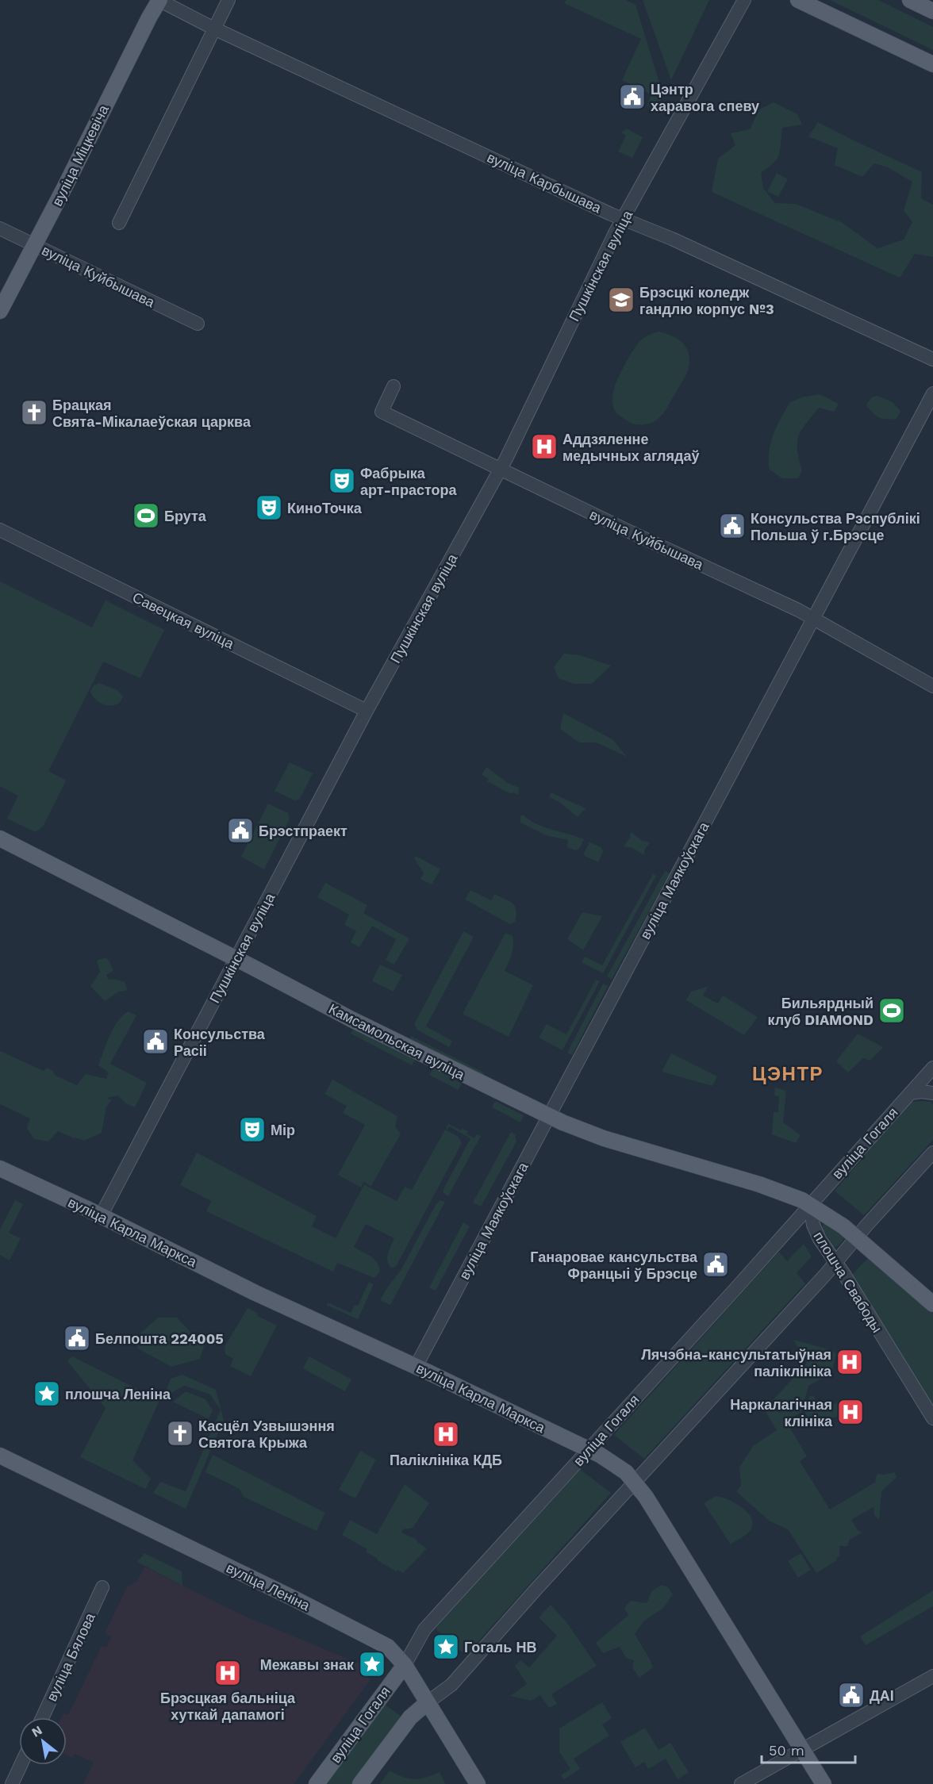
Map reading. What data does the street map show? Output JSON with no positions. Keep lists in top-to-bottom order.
{
  "streets": {
    "main road": [
      "вуліца Міцкевіча",
      "Камсамольская вуліца",
      "вуліца Гогаля",
      "вуліца Карла Маркса",
      "плошча Свабоды",
      "вуліца Леніна"
    ],
    "street": [
      "вуліца Карбышава",
      "Пушкінская вуліца",
      "вуліца Куйбышава",
      "Савецкая вуліца",
      "вуліца Маякоўскага",
      "вуліца Бялова"
    ]
  },
  "crossings": [
    ["вуліца Міцкевіча", "вуліца Карбышава"],
    ["вуліца Міцкевіча", "вуліца Куйбышава"],
    ["вуліца Карбышава", "Пушкінская вуліца"],
    ["Пушкінская вуліца", "вуліца Куйбышава"],
    ["Пушкінская вуліца", "Савецкая вуліца"],
    ["Пушкінская вуліца", "Камсамольская вуліца"],
    ["Пушкінская вуліца", "вуліца Карла Маркса"],
    ["вуліца Куйбышава", "вуліца Маякоўскага"],
    ["вуліца Маякоўскага", "Камсамольская вуліца"],
    ["вуліца Маякоўскага", "вуліца Карла Маркса"],
    ["Камсамольская вуліца", "вуліца Гогаля"],
    ["Камсамольская вуліца", "плошча Свабоды"],
    ["вуліца Гогаля", "вуліца Карла Маркса"],
    ["вуліца Гогаля", "плошча Свабоды"],
    ["вуліца Гогаля", "вуліца Леніна"]
  ],
  "districts": ["ЦЭНТР"],
  "places": {
    "public building": [
      "Цэнтр харавога спеву",
      "Консульства Рэспублікі Польша ў г.Брэсце",
      "Брэстпраект",
      "Консульства Расіі",
      "Ганаровае кансульства Францыі ў Брэсце",
      "Белпошта 224005",
      "ДАІ"
    ],
    "school or university": ["Брэсцкі коледж гандлю корпус №3"],
    "church": ["Брацкая Свята-Мікалаеўская царква", "Касцёл Узвышэння Святога Крыжа"],
    "hospital": [
      "Аддзяленне медычных аглядаў",
      "Лячэбна-кансультатыўная паліклініка",
      "Наркалагічная клініка",
      "Паліклініка КДБ",
      "Брэсцкая бальніца хуткай дапамогі"
    ],
    "theatre": ["Фабрыка арт-прастора", "КиноТочка", "Мір"],
    "sports": ["Брута", "Бильярдный клуб DIAMOND"],
    "place": ["плошча Леніна", "Гогаль НВ", "Межавы знак"]
  },
  "scale_bar": "50 m",
  "north": "top left"
}
